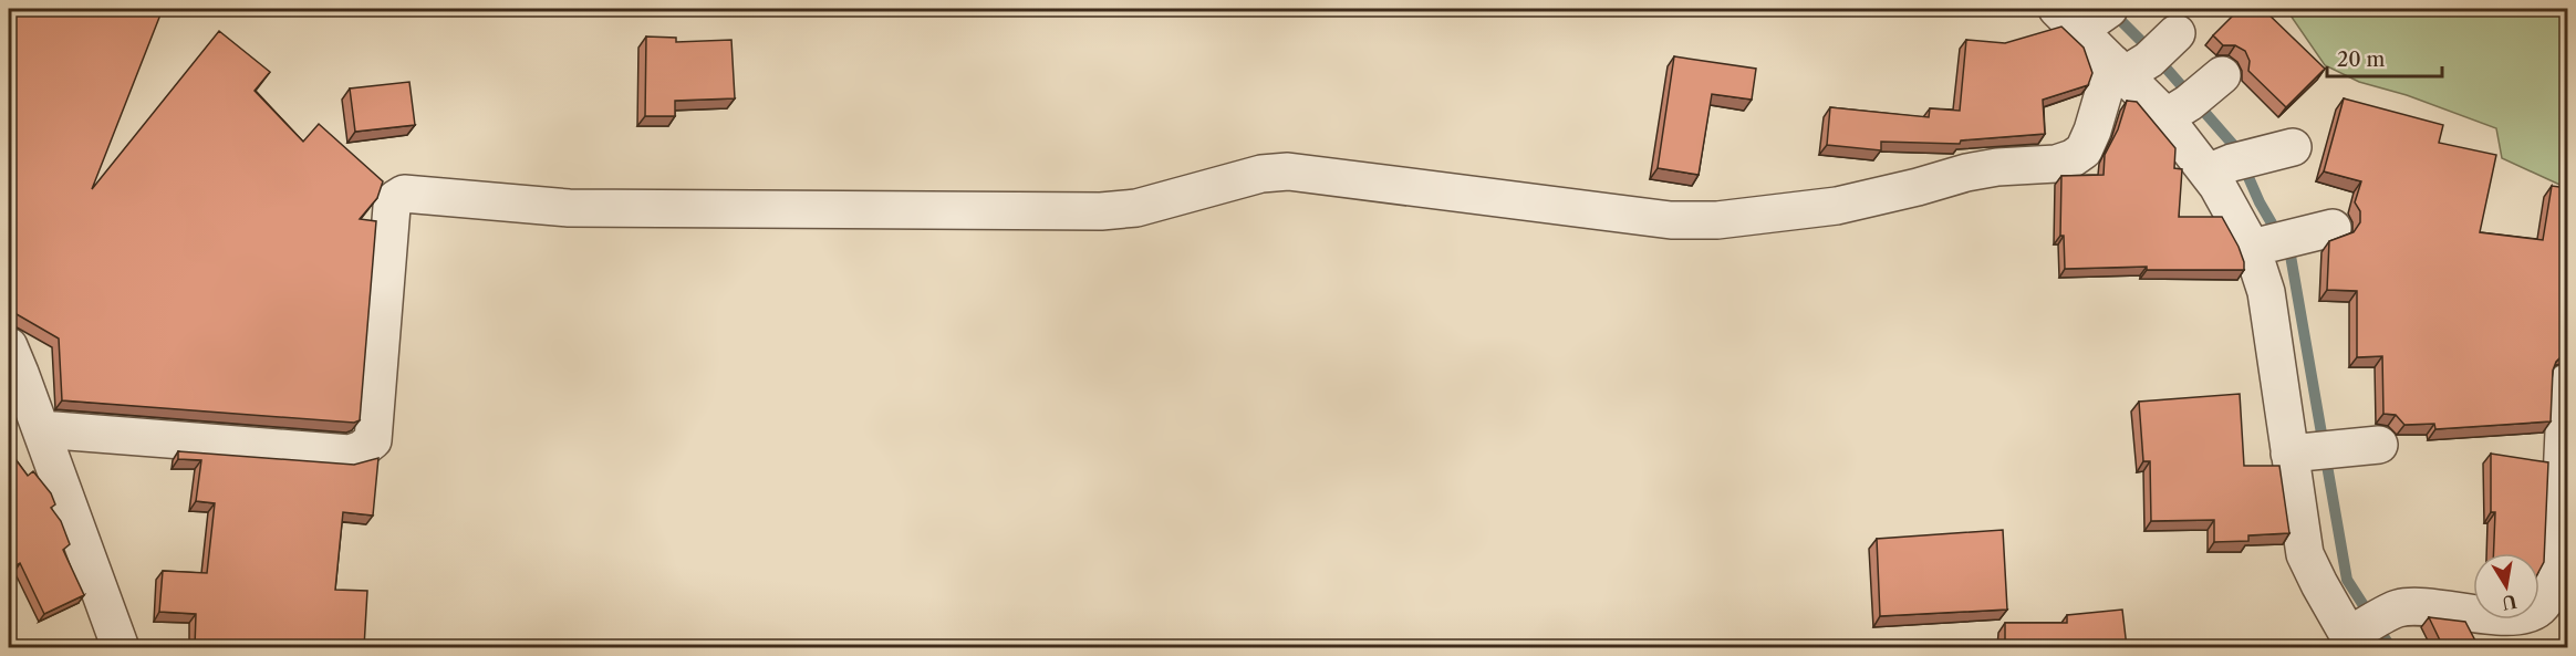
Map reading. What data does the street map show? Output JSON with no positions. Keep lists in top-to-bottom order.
{
  "scale_bar": "20 m",
  "north": "bottom"
}
